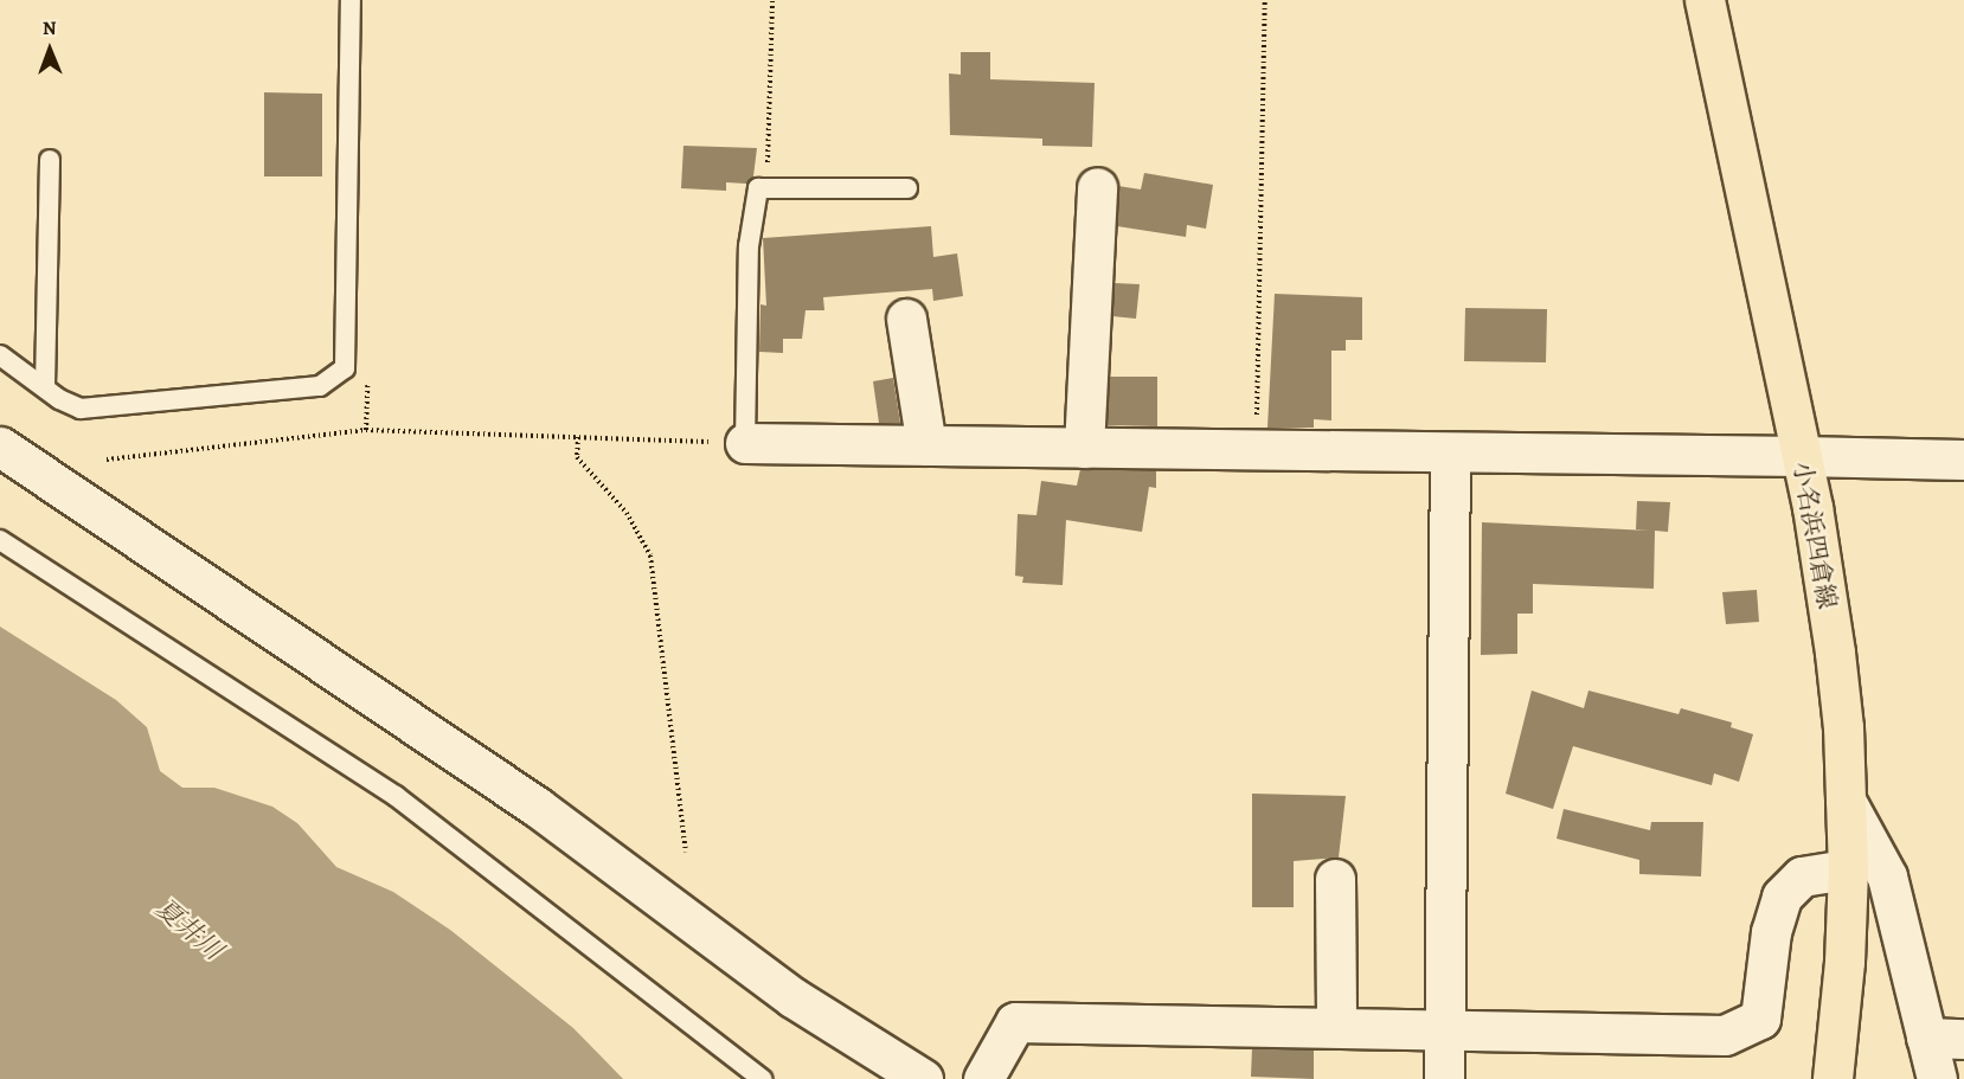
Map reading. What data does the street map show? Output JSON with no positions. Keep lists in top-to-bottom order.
{
  "streets": {
    "main road": ["小名浜四倉線"]
  },
  "water": ["夏井川"],
  "north": "top"
}
